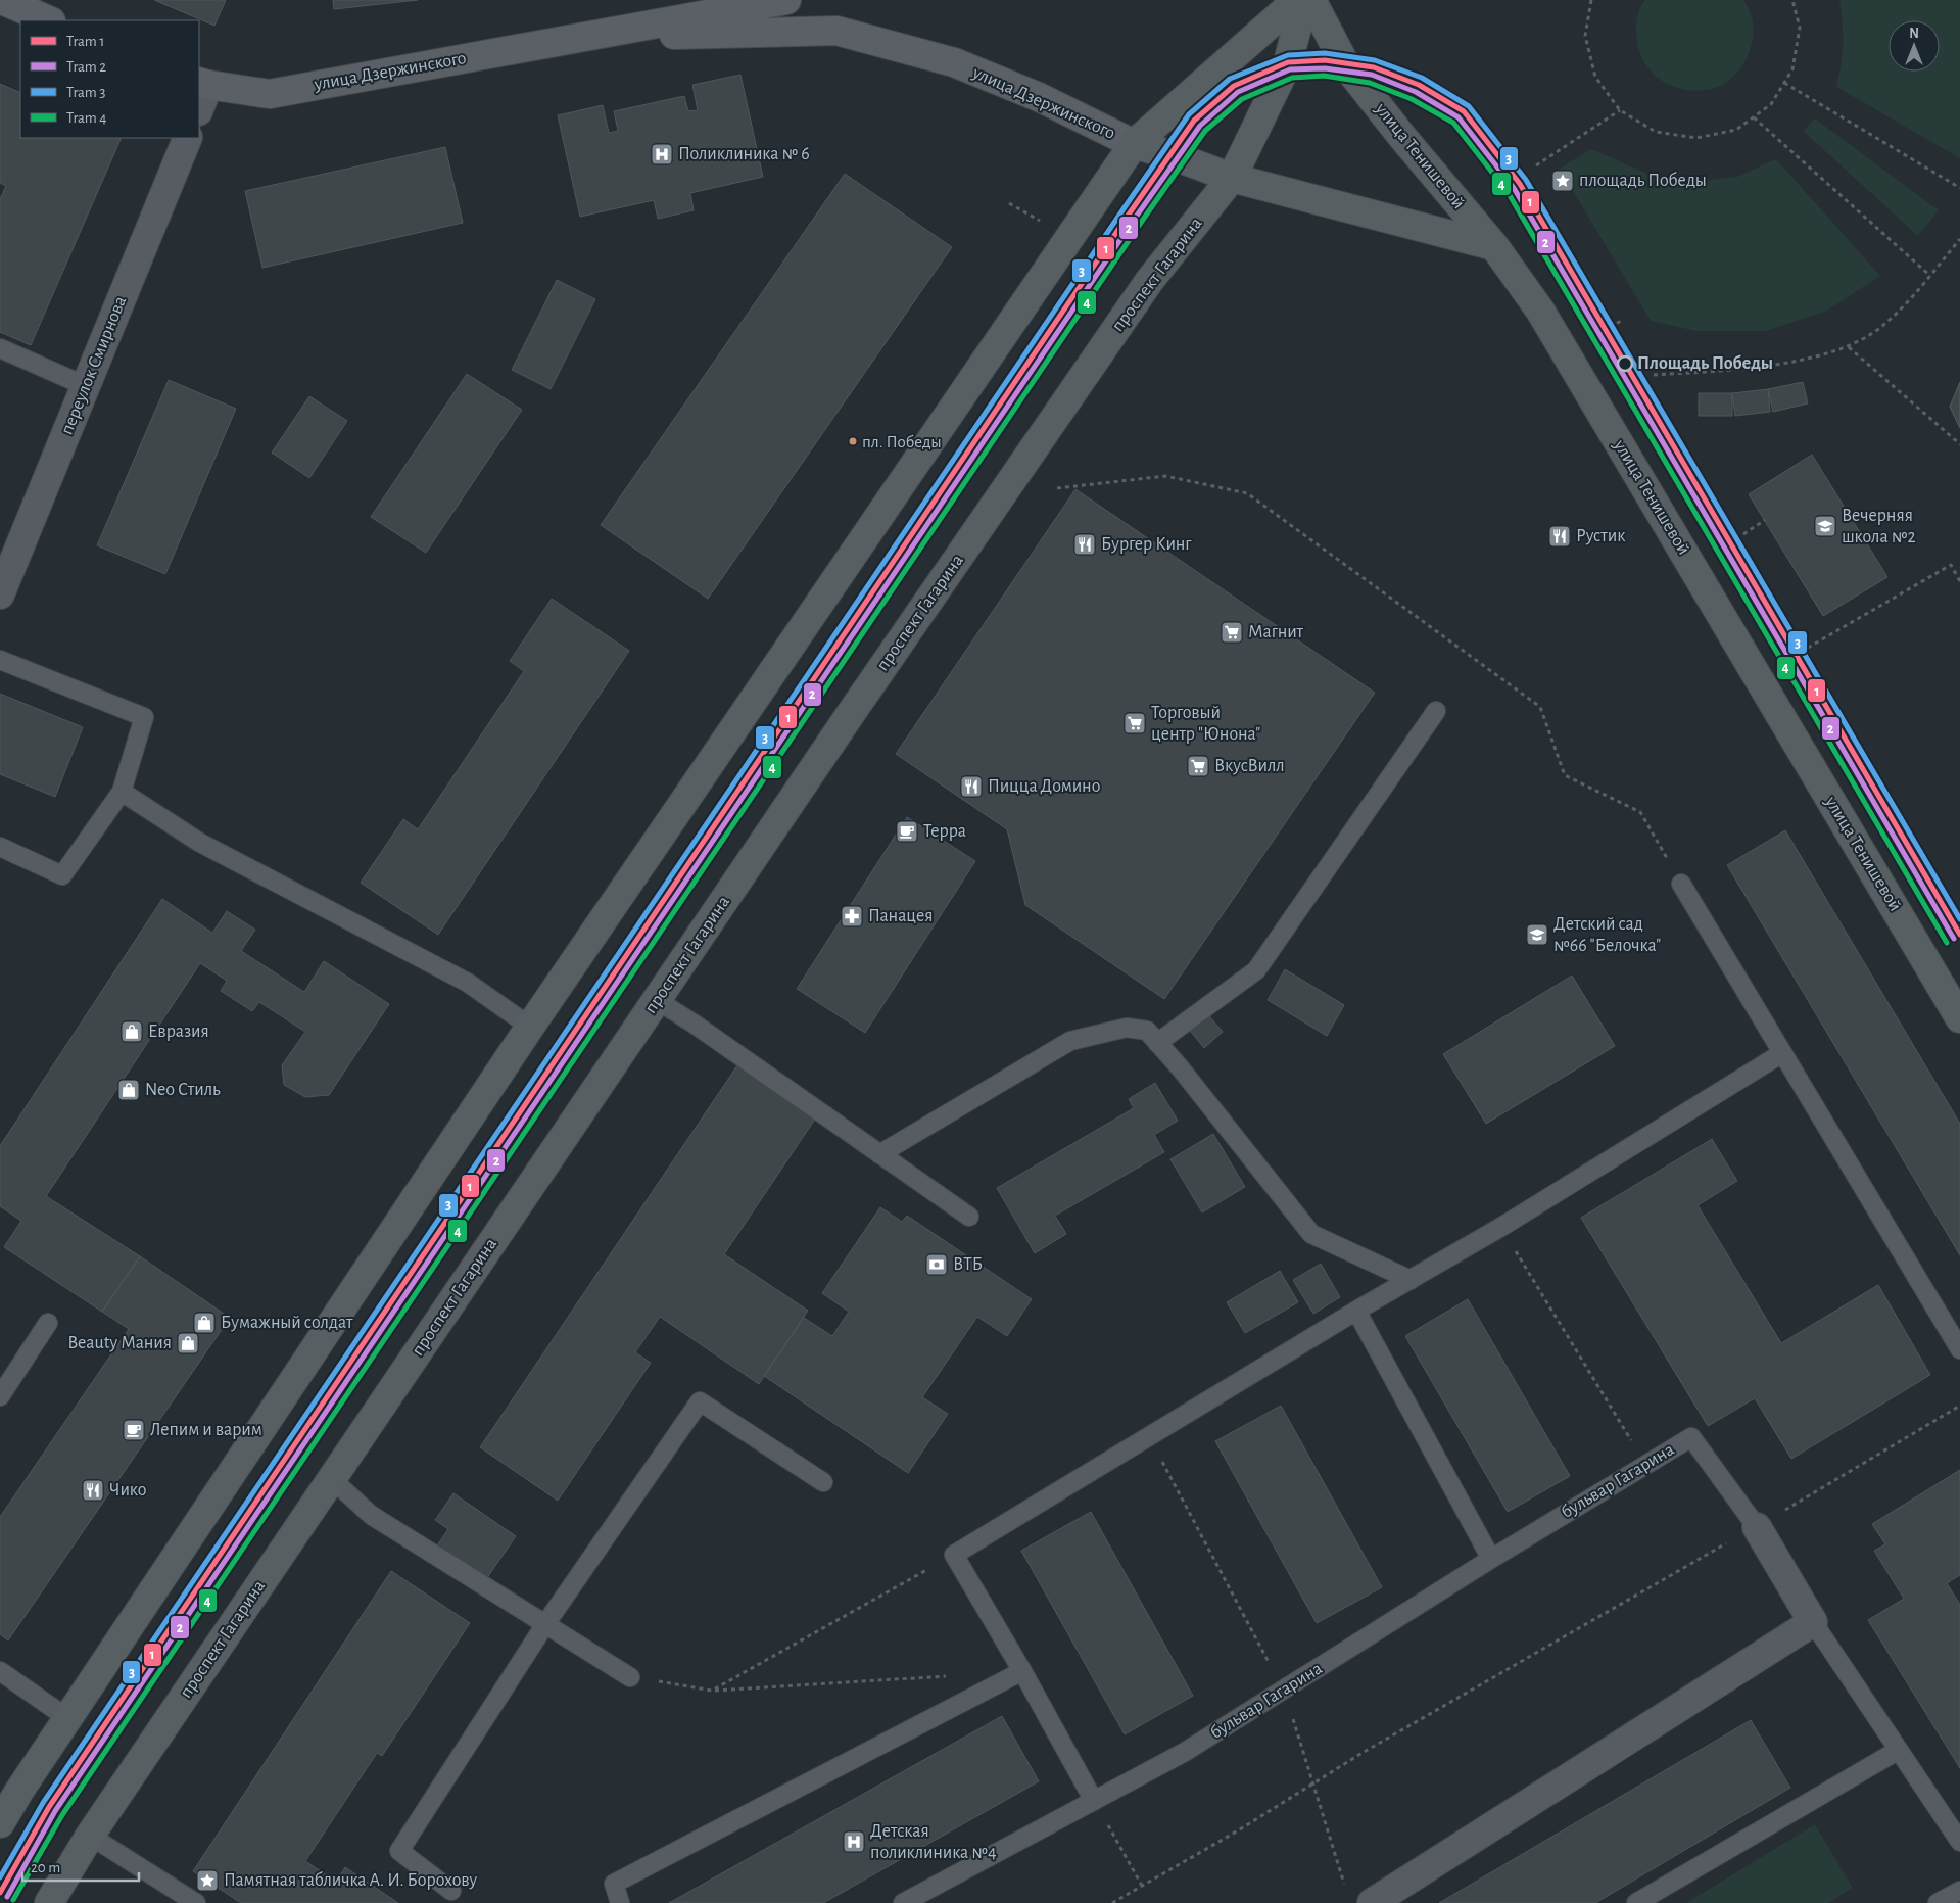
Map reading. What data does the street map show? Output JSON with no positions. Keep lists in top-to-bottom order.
{
  "streets": {
    "main road": ["улица Дзержинского", "улица Тенишевой", "проспект Гагарина"],
    "street": ["переулок Смирнова", "бульвар Гагарина"]
  },
  "crossings": [
    ["улица Дзержинского", "улица Тенишевой"],
    ["улица Дзержинского", "проспект Гагарина"]
  ],
  "places": {
    "hospital": ["Поликлиника № 6", "Детская поликлиника №4"],
    "place": ["площадь Победы", "Памятная табличка А. И. Борохову"],
    "other": ["Площадь Победы", "пл. Победы"],
    "school or university": ["Вечерняя школа №2", "Детский сад №66 \"Белочка\""],
    "restaurant": [
      "Рустик",
      "Бургер Кинг",
      "Пицца Домино",
      "Чико"
    ],
    "supermarket": ["Магнит", "Торговый центр \"Юнона\"", "ВкусВилл"],
    "cafe": ["Терра", "Лепим и варим"],
    "pharmacy": ["Панацея"],
    "shop": [
      "Евразия",
      "Neo Стиль",
      "Бумажный солдат",
      "Beauty Мания"
    ],
    "bank": ["ВТБ"]
  },
  "lines": [
    "tram line 3",
    "tram line 1",
    "tram line 2",
    "tram line 4"
  ],
  "legend": [
    "Tram 1",
    "Tram 2",
    "Tram 3",
    "Tram 4"
  ],
  "scale_bar": "20 m",
  "north": "top"
}
